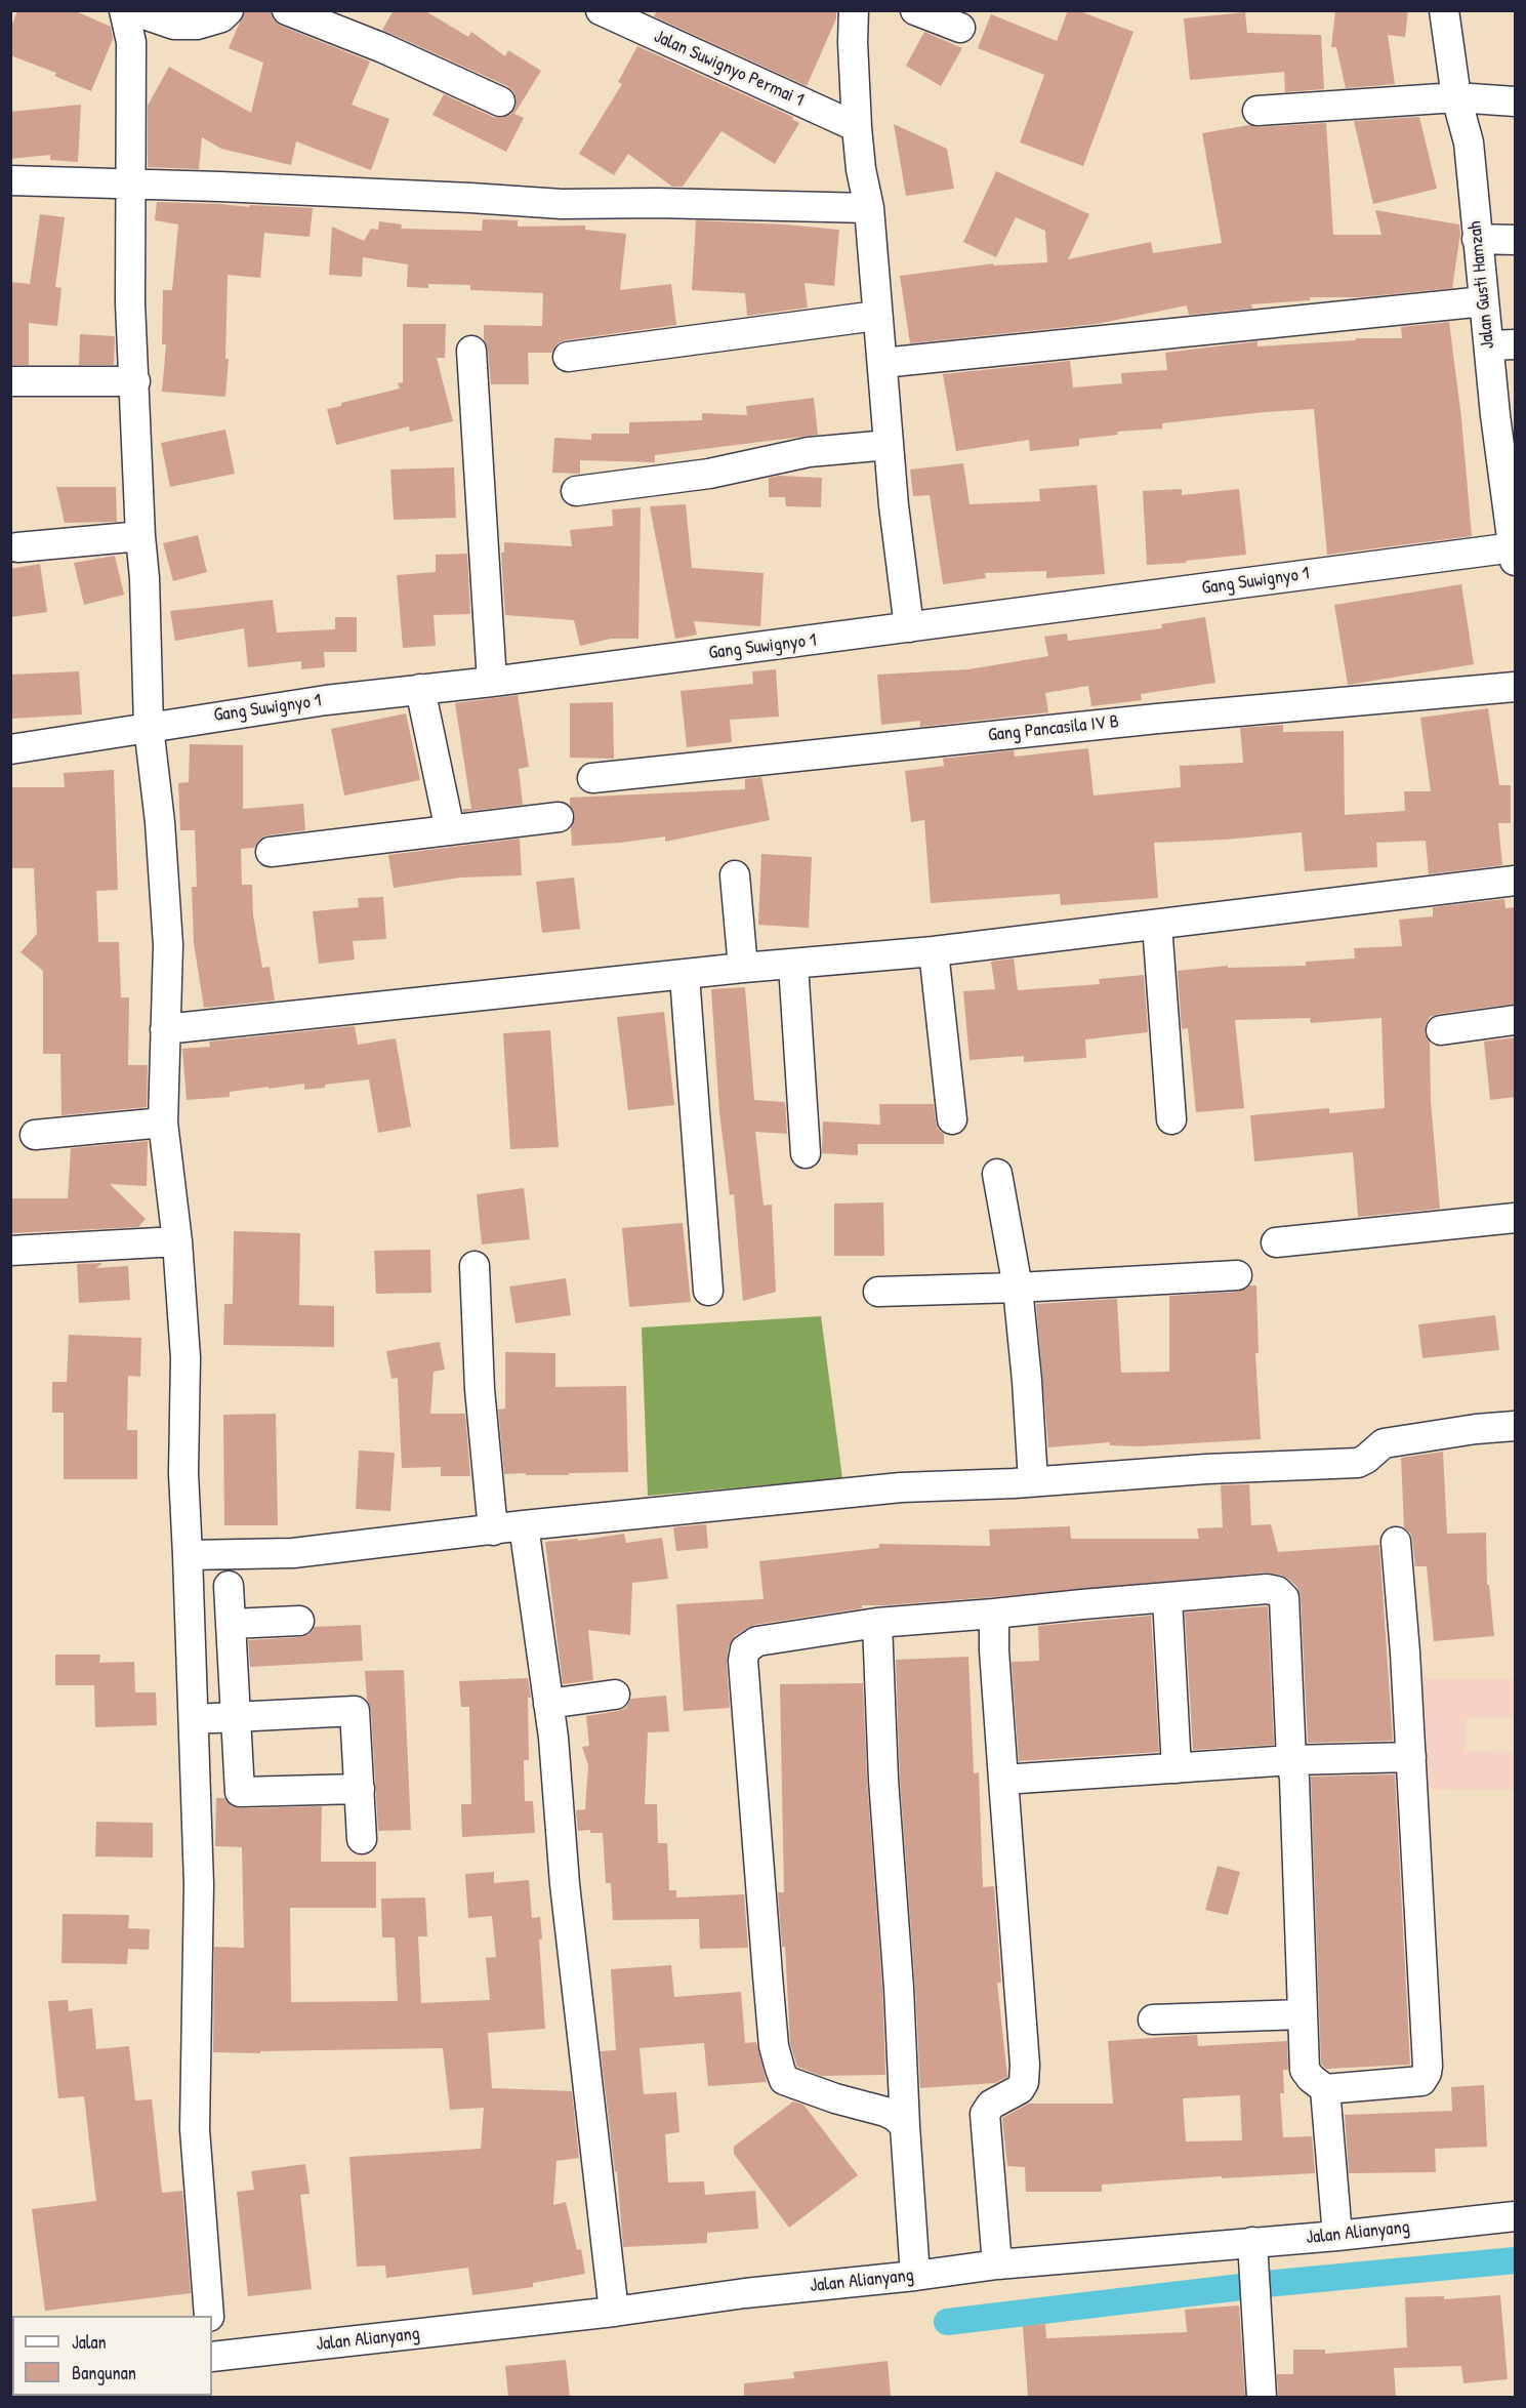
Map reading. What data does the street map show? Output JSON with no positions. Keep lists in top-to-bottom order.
{
  "streets": {
    "street": [
      "Jalan Suwignyo Permai 1",
      "Jalan Gusti Hamzah",
      "Gang Suwignyo 1",
      "Gang Pancasila IV B",
      "Jalan Alianyang"
    ]
  },
  "crossings": [
    ["Jalan Gusti Hamzah", "Gang Suwignyo 1"]
  ],
  "legend": ["Jalan", "Bangunan"]
}
